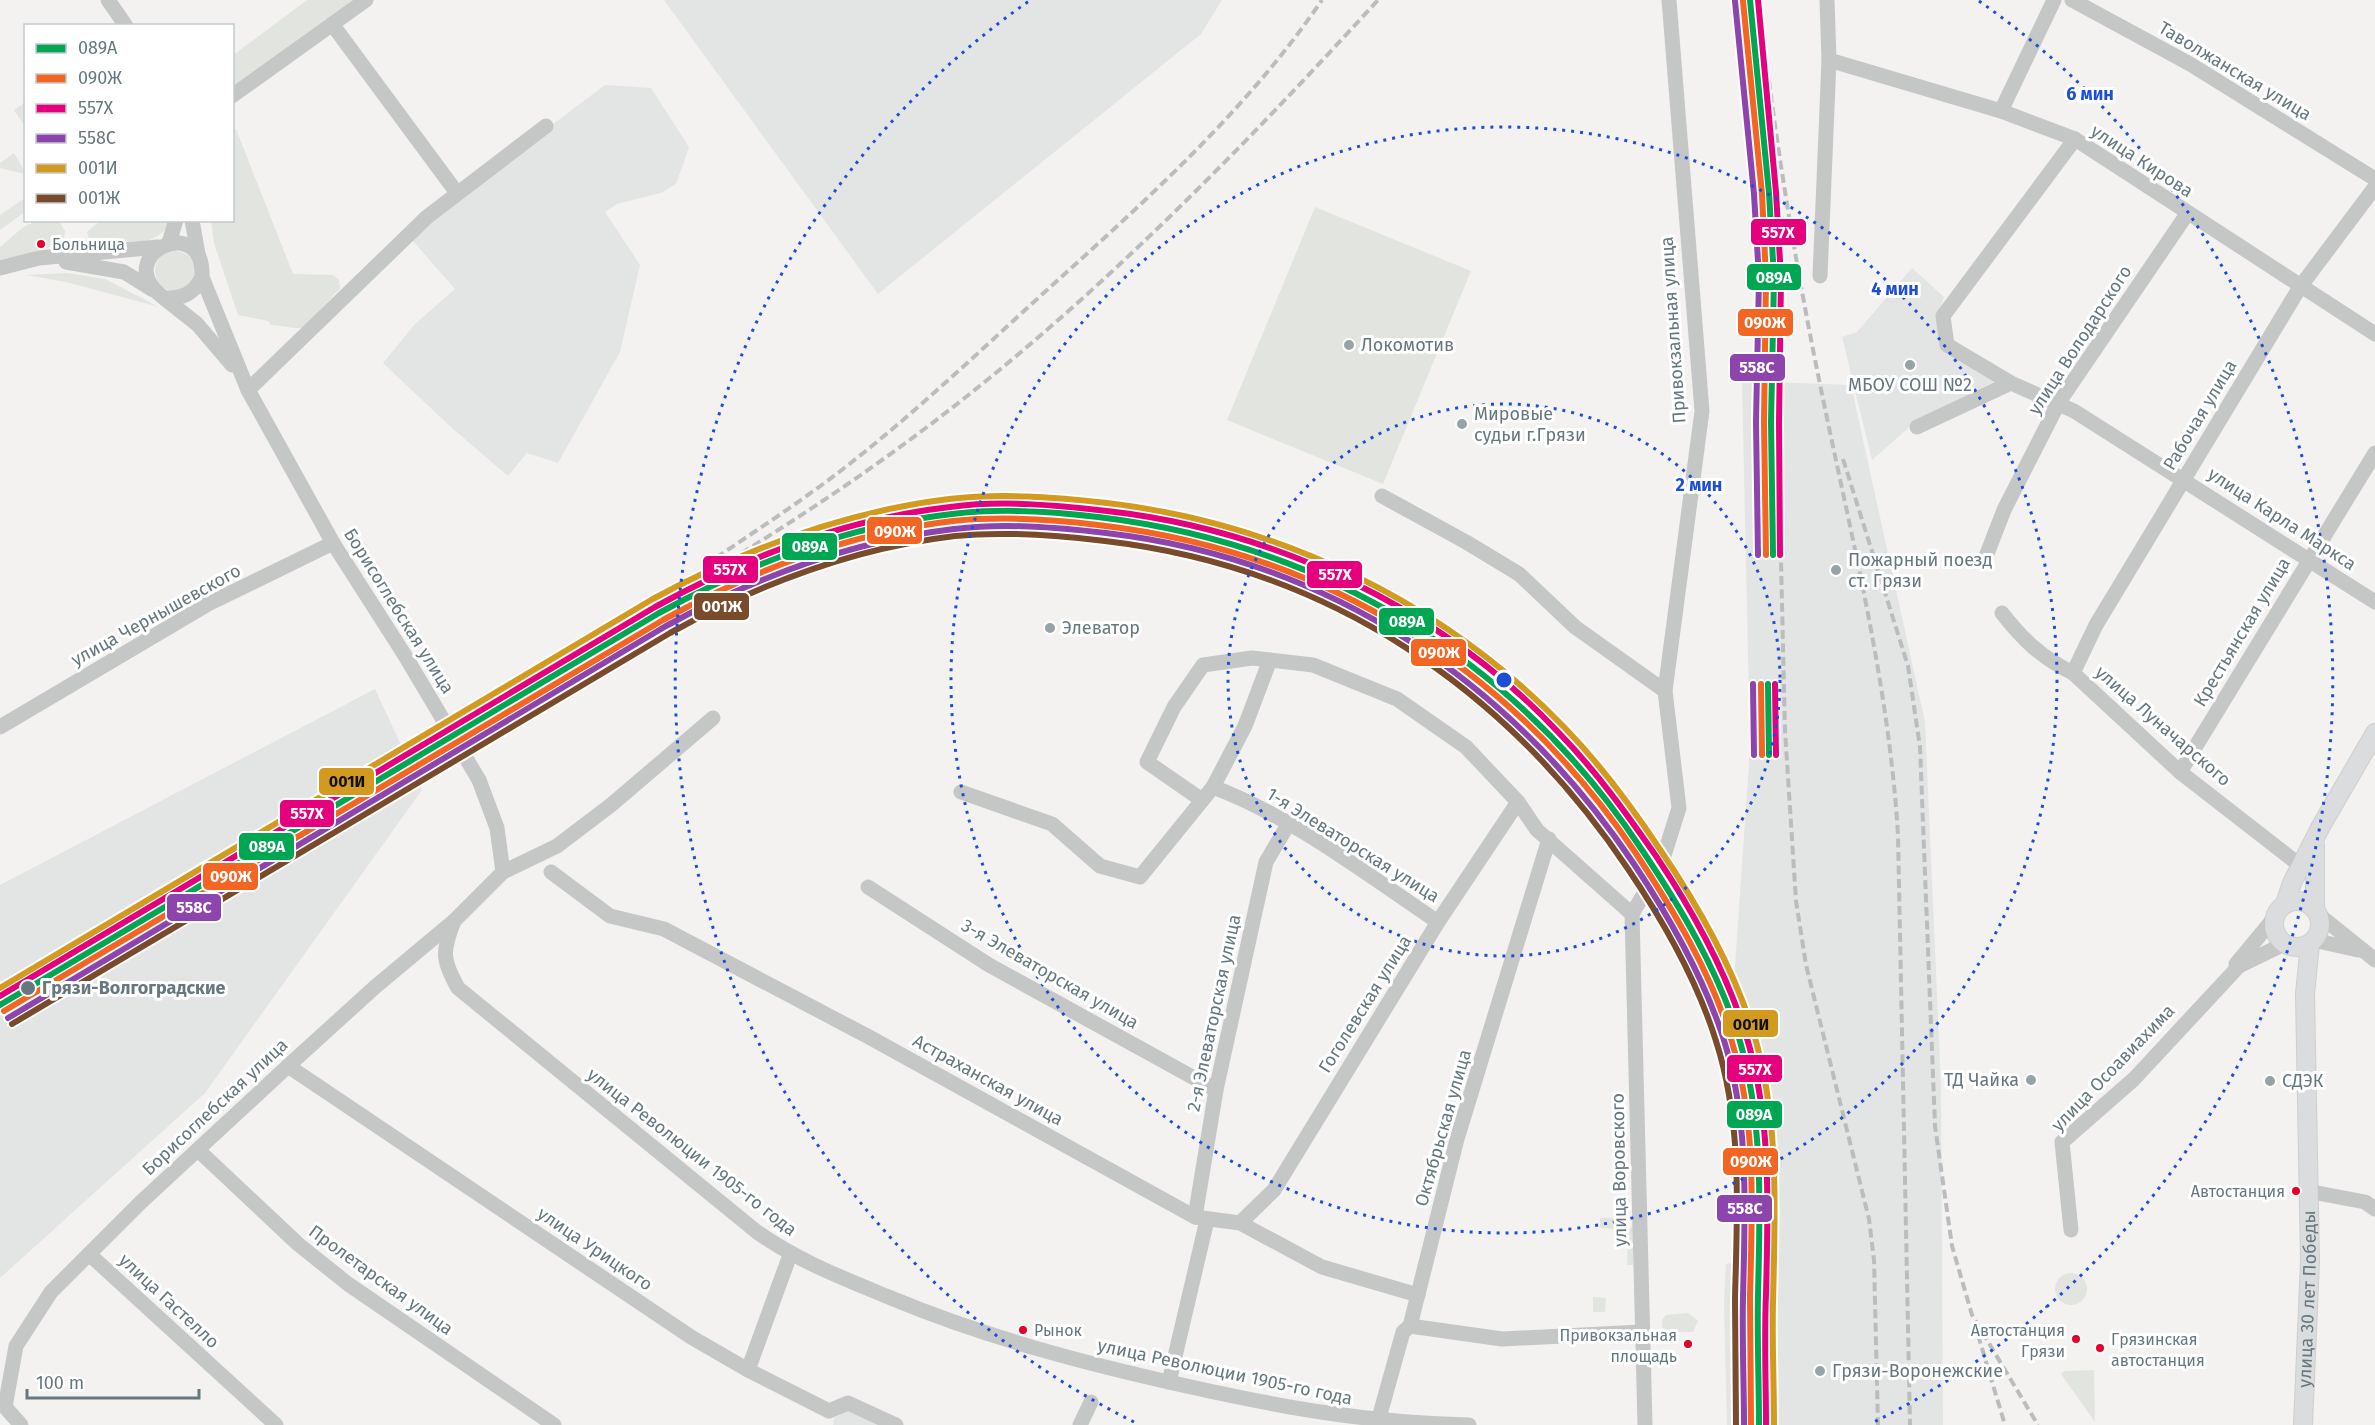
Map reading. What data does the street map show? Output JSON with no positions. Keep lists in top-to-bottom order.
{
  "streets": {
    "main road": ["улица 30 лет Победы"],
    "street": [
      "Таволжанская улица",
      "улица Кирова",
      "Привокзальная улица",
      "улица Володарского",
      "Рабочая улица",
      "улица Карла Маркса",
      "Борисоглебская улица",
      "улица Чернышевского",
      "Крестьянская улица",
      "улица Луначарского",
      "1-я Элеваторская улица",
      "3-я Элеваторская улица",
      "Гоголевская улица",
      "2-я Элеваторская улица",
      "улица Осоавиахима",
      "Астраханская улица",
      "Октябрьская улица",
      "улица Революции 1905-го года",
      "улица Воровского",
      "улица Урицкого",
      "Пролетарская улица",
      "улица Гастелло"
    ]
  },
  "crossings": [
    ["улица Кирова", "улица Володарского"],
    ["улица Кирова", "Рабочая улица"],
    ["улица Кирова", "улица Карла Маркса"],
    ["Привокзальная улица", "улица Воровского"],
    ["улица Володарского", "улица Карла Маркса"],
    ["Рабочая улица", "улица Карла Маркса"],
    ["Рабочая улица", "улица Луначарского"],
    ["улица Карла Маркса", "Крестьянская улица"],
    ["Борисоглебская улица", "улица Чернышевского"],
    ["Борисоглебская улица", "улица Революции 1905-го года"],
    ["Борисоглебская улица", "улица Урицкого"],
    ["Борисоглебская улица", "Пролетарская улица"],
    ["Борисоглебская улица", "улица Гастелло"],
    ["Крестьянская улица", "улица Луначарского"],
    ["1-я Элеваторская улица", "Гоголевская улица"],
    ["1-я Элеваторская улица", "2-я Элеваторская улица"],
    ["3-я Элеваторская улица", "2-я Элеваторская улица"],
    ["Гоголевская улица", "Астраханская улица"],
    ["2-я Элеваторская улица", "Астраханская улица"],
    ["2-я Элеваторская улица", "улица Революции 1905-го года"],
    ["улица Осоавиахима", "улица 30 лет Победы"],
    ["Астраханская улица", "Октябрьская улица"],
    ["Октябрьская улица", "улица Революции 1905-го года"]
  ],
  "places": [
    "Больница",
    "Локомотив",
    "МБОУ СОШ №2",
    "Мировые судьи г.Грязи",
    "Пожарный поезд ст. Грязи",
    "Элеватор",
    "Грязи-Волгоградские",
    "ТД Чайка",
    "СДЭК",
    "Автостанция",
    "Рынок",
    "Автостанция Грязи",
    "Привокзальная площадь",
    "Грязинская автостанция",
    "Грязи-Воронежские"
  ],
  "lines": [
    "transit line 089А",
    "transit line 557Х",
    "transit line 090Ж",
    "transit line 558С",
    "transit line 001И",
    "transit line 001Ж"
  ],
  "legend": [
    "089А",
    "090Ж",
    "557Х",
    "558С",
    "001И",
    "001Ж"
  ],
  "scale_bar": "100 m",
  "rings": ["6 мин", "4 мин", "2 мин"]
}
